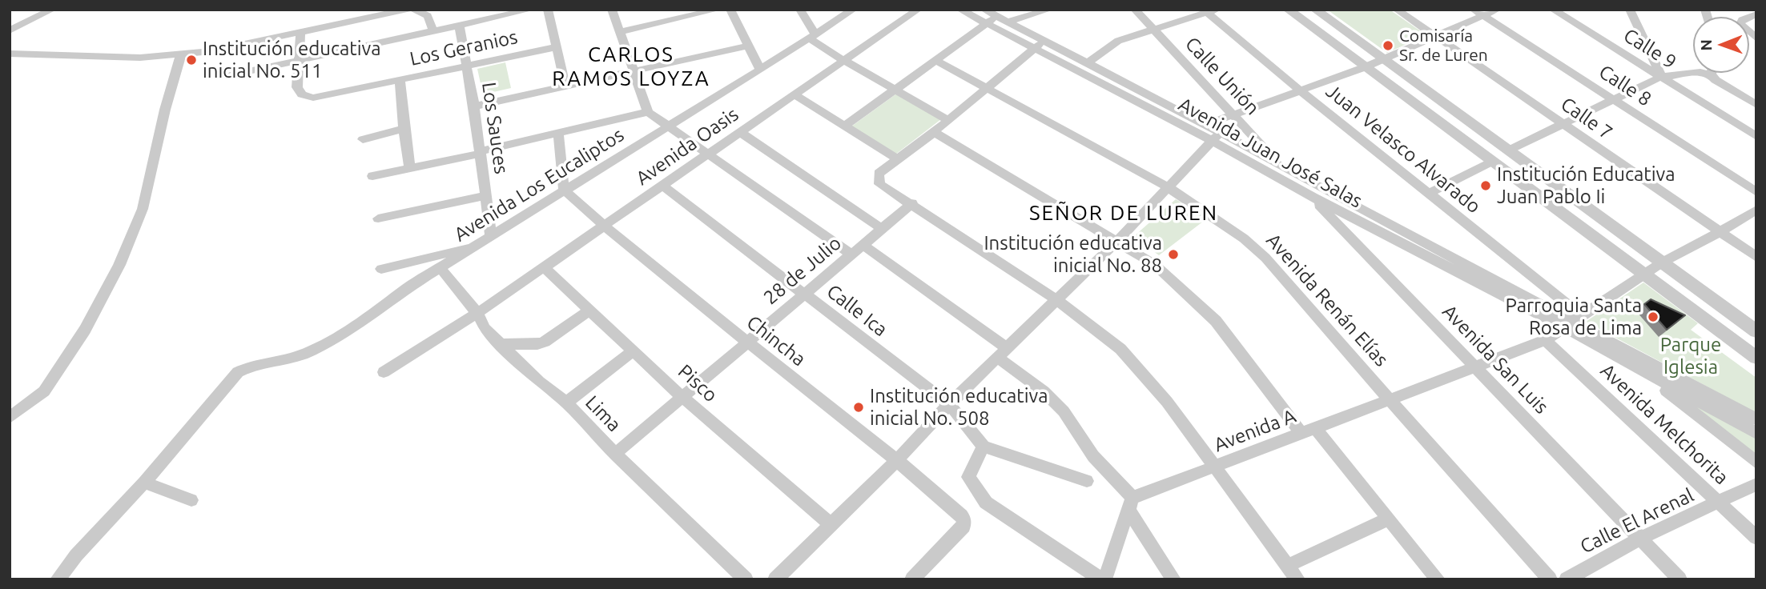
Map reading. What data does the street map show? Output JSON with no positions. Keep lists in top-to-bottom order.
{
  "streets": {
    "street": [
      "Los Geranios",
      "Calle 9",
      "Calle Unión",
      "Calle 8",
      "Calle 7",
      "Los Sauces",
      "Avenida Oasis",
      "Juan Velasco Alvarado",
      "Avenida Juan José Salas",
      "Avenida Los Eucaliptos",
      "28 de Julio",
      "Avenida Renán Elías",
      "Calle Ica",
      "Chincha",
      "Avenida San Luis",
      "Pisco",
      "Lima",
      "Avenida Melchorita",
      "Avenida A",
      "Calle El Arenal"
    ]
  },
  "crossings": [
    ["Los Geranios", "Los Sauces"],
    ["Calle Unión", "Avenida Juan José Salas"],
    ["Calle Unión", "Avenida San Luis"],
    ["Calle 7", "Avenida A"],
    ["Los Sauces", "Avenida Los Eucaliptos"],
    ["Avenida Oasis", "Calle Ica"],
    ["Avenida Oasis", "Chincha"],
    ["Avenida Oasis", "Pisco"],
    ["Avenida Oasis", "Lima"],
    ["Juan Velasco Alvarado", "Avenida Juan José Salas"],
    ["Juan Velasco Alvarado", "Avenida A"],
    ["Avenida Juan José Salas", "Avenida San Luis"],
    ["Avenida Juan José Salas", "Avenida A"],
    ["Avenida Los Eucaliptos", "Chincha"],
    ["Avenida Los Eucaliptos", "Lima"],
    ["28 de Julio", "Calle Ica"],
    ["28 de Julio", "Chincha"],
    ["28 de Julio", "Pisco"],
    ["28 de Julio", "Lima"],
    ["Avenida Renán Elías", "Avenida A"],
    ["Avenida San Luis", "Avenida A"],
    ["Avenida San Luis", "Calle El Arenal"],
    ["Avenida Melchorita", "Avenida A"],
    ["Avenida Melchorita", "Calle El Arenal"]
  ],
  "districts": ["CARLOS RAMOS LOYZA", "SEÑOR DE LUREN"],
  "parks": ["Parque Iglesia"],
  "places": [
    "Comisaría Sr. de Luren",
    "Institución educativa inicial No. 511",
    "Institución Educativa Juan Pablo Ii",
    "Institución educativa inicial No. 88",
    "Parroquia Santa Rosa de Lima",
    "Institución educativa inicial No. 508"
  ],
  "north": "left"
}
